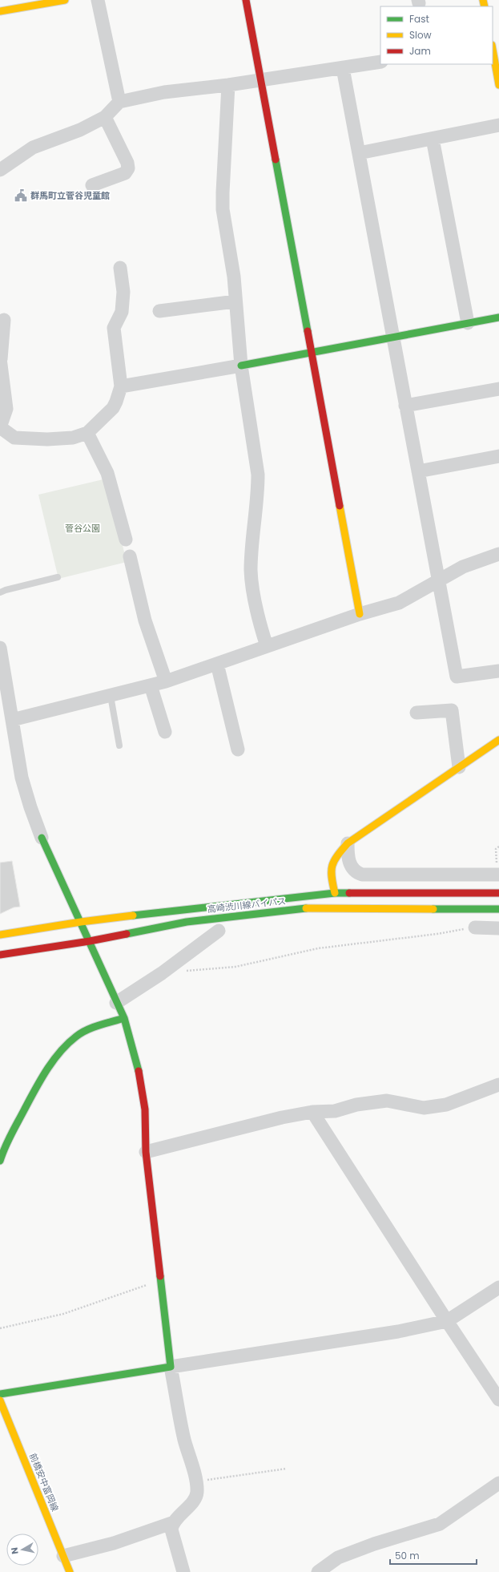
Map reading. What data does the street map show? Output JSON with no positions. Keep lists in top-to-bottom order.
{
  "streets": {
    "street": ["高崎渋川線バイパス", "前橋安中富岡線"]
  },
  "parks": ["菅谷公園"],
  "places": {
    "public building": ["群馬町立菅谷児童館"]
  },
  "legend": ["Fast", "Slow", "Jam"],
  "scale_bar": "50 m",
  "north": "left"
}
